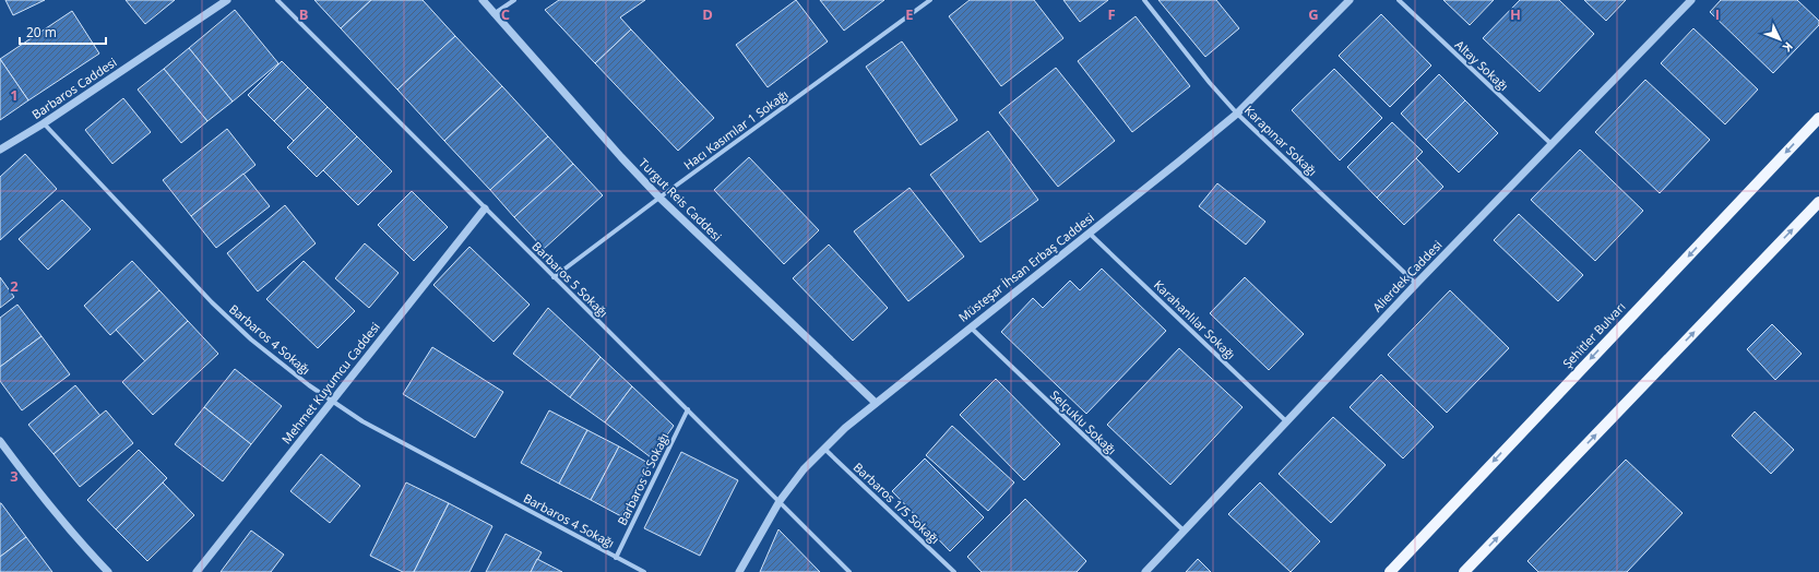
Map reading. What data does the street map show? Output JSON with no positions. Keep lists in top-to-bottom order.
{
  "streets": {
    "main road": ["Şehitler Bulvarı"],
    "street": [
      "Altay Sokağı",
      "Barbaros Caddesi",
      "Hacı Kasımlar 1 Sokağı",
      "Karapınar Sokağı",
      "Turgut Reis Caddesi",
      "Müsteşar İhsan Erbaş Caddesi",
      "Alierdek Caddesi",
      "Barbaros 5 Sokağı",
      "Karahanlılar Sokağı",
      "Barbaros 4 Sokağı",
      "Mehmet Kuyumcu Caddesi",
      "Selçuklu Sokağı",
      "Barbaros 6 Sokağı",
      "Barbaros 1/5 Sokağı"
    ]
  },
  "crossings": [
    ["Altay Sokağı", "Alierdek Caddesi"],
    ["Barbaros Caddesi", "Barbaros 4 Sokağı"],
    ["Hacı Kasımlar 1 Sokağı", "Turgut Reis Caddesi"],
    ["Hacı Kasımlar 1 Sokağı", "Barbaros 5 Sokağı"],
    ["Karapınar Sokağı", "Müsteşar İhsan Erbaş Caddesi"],
    ["Karapınar Sokağı", "Alierdek Caddesi"],
    ["Turgut Reis Caddesi", "Müsteşar İhsan Erbaş Caddesi"],
    ["Müsteşar İhsan Erbaş Caddesi", "Barbaros 5 Sokağı"],
    ["Müsteşar İhsan Erbaş Caddesi", "Karahanlılar Sokağı"],
    ["Müsteşar İhsan Erbaş Caddesi", "Selçuklu Sokağı"],
    ["Müsteşar İhsan Erbaş Caddesi", "Barbaros 1/5 Sokağı"],
    ["Alierdek Caddesi", "Karahanlılar Sokağı"],
    ["Alierdek Caddesi", "Selçuklu Sokağı"],
    ["Barbaros 5 Sokağı", "Mehmet Kuyumcu Caddesi"],
    ["Barbaros 5 Sokağı", "Barbaros 6 Sokağı"],
    ["Barbaros 4 Sokağı", "Mehmet Kuyumcu Caddesi"],
    ["Barbaros 4 Sokağı", "Barbaros 6 Sokağı"]
  ],
  "scale_bar": "20 m",
  "north": "bottom right",
  "grid": {
    "columns": [
      "B",
      "C",
      "D",
      "E",
      "F",
      "G",
      "H",
      "I"
    ],
    "rows": ["1", "2", "3"]
  }
}
